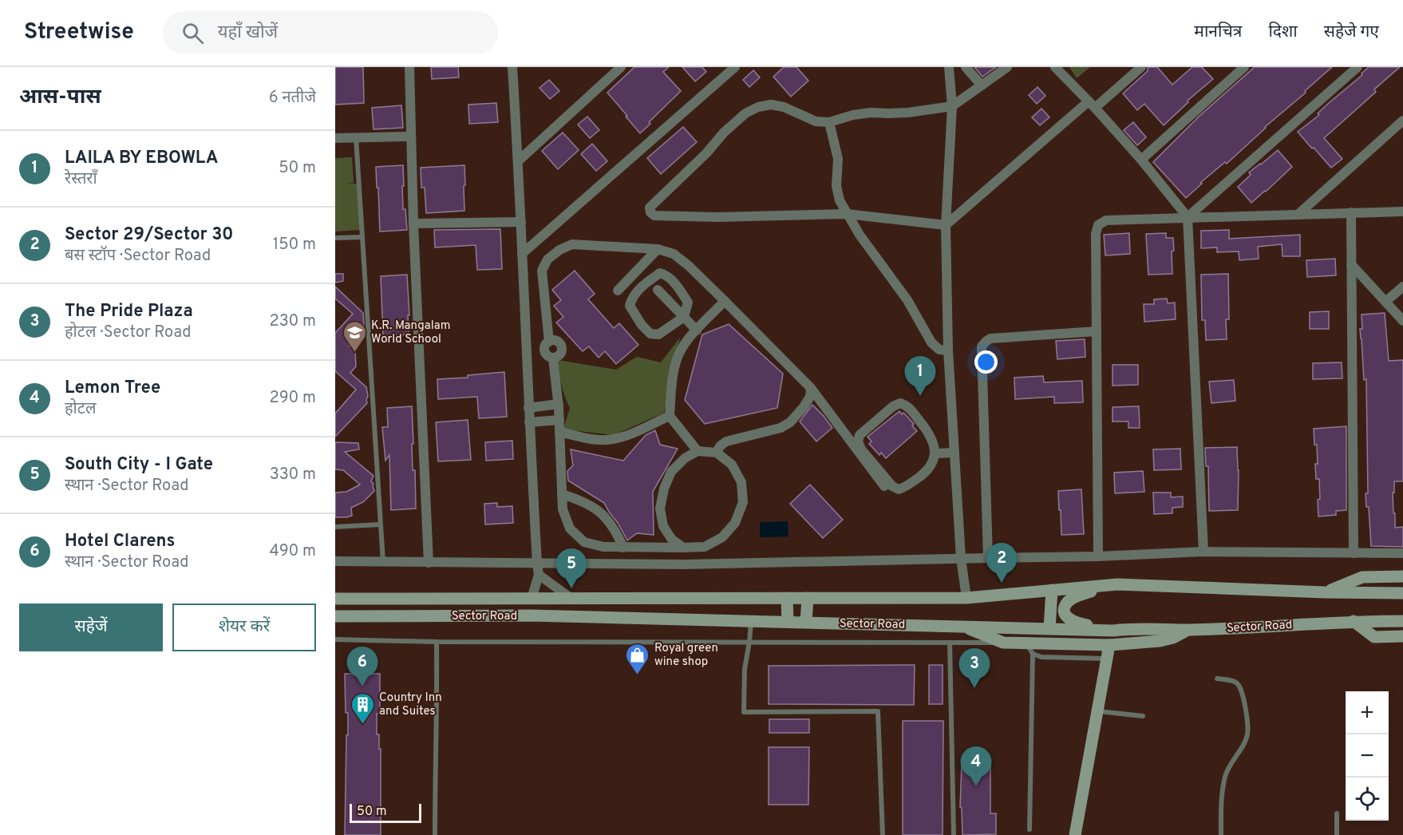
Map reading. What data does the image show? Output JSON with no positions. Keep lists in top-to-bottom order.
{
  "streets": {
    "main road": ["Sector Road"]
  },
  "places": {
    "school or university": ["K.R. Mangalam World School"],
    "shop": ["Royal green wine shop"],
    "building": ["Country Inn and Suites"]
  },
  "scale_bar": "50 m",
  "page": {
    "header": "Streetwise",
    "search": "यहाँ खोजें",
    "nav": ["मानचित्र", "दिशा", "सहेजे गए"],
    "heading": ["आस-पास", "6 नतीजे"],
    "list": [
      {
        "mark": "1",
        "name": "LAILA BY EBOWLA",
        "note": "रेस्तराँ",
        "value": "50 m"
      },
      {
        "mark": "2",
        "name": "Sector 29/Sector 30",
        "note": "बस स्टॉप · Sector Road",
        "value": "150 m"
      },
      {
        "mark": "3",
        "name": "The Pride Plaza",
        "note": "होटल · Sector Road",
        "value": "230 m"
      },
      {
        "mark": "4",
        "name": "Lemon Tree",
        "note": "होटल",
        "value": "290 m"
      },
      {
        "mark": "5",
        "name": "South City - I Gate",
        "note": "स्थान · Sector Road",
        "value": "330 m"
      },
      {
        "mark": "6",
        "name": "Hotel Clarens",
        "note": "स्थान · Sector Road",
        "value": "490 m"
      }
    ],
    "pins": [
      "1",
      "2",
      "5",
      "6",
      "3",
      "4"
    ],
    "buttons": ["सहेजें", "शेयर करें"],
    "map_buttons": ["+", "−"],
    "scale": "50 m"
  }
}
